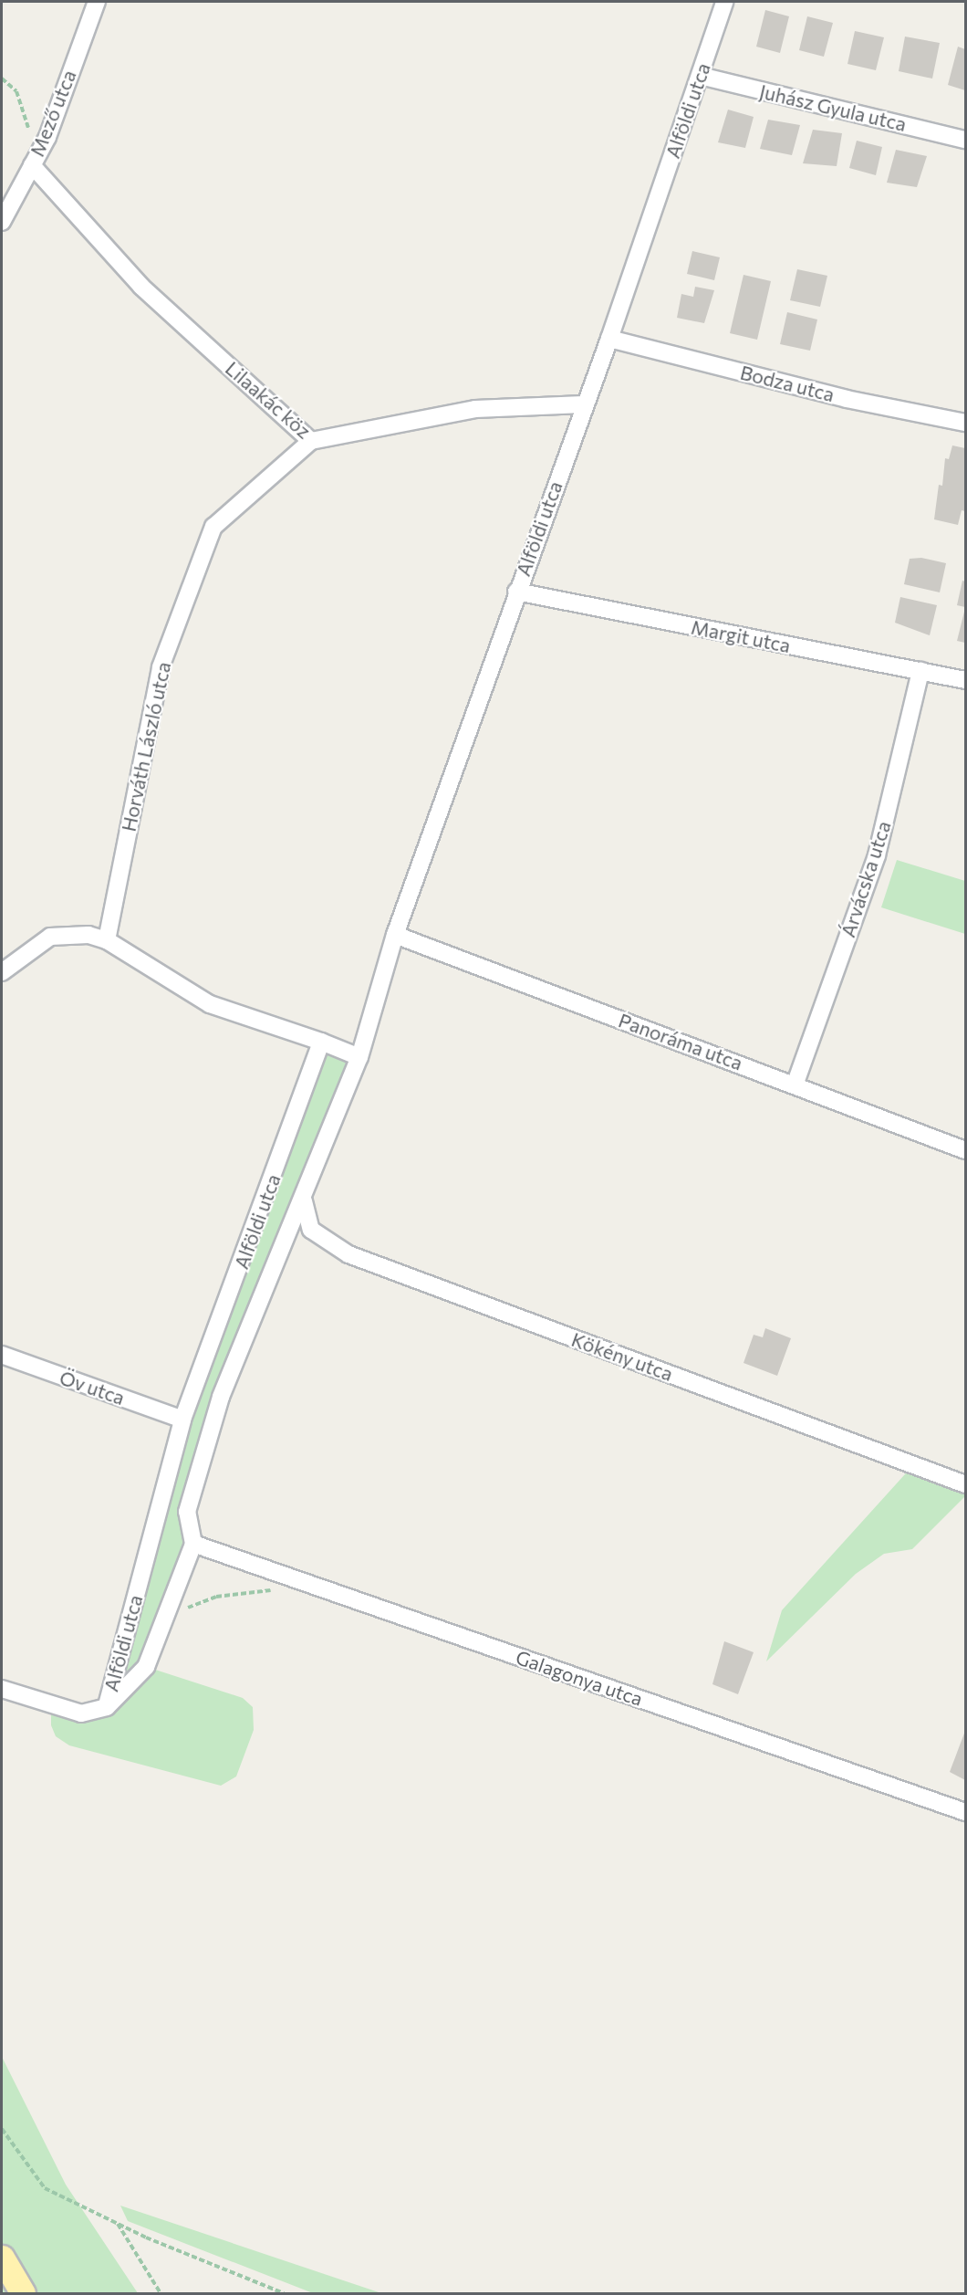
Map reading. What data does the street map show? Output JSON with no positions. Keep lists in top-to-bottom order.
{
  "streets": {
    "street": [
      "Juhász Gyula utca",
      "Alföldi utca",
      "Mező utca",
      "Bodza utca",
      "Lilaakác köz",
      "Margit utca",
      "Horváth László utca",
      "Árvácska utca",
      "Panoráma utca",
      "Kökény utca",
      "Öv utca",
      "Galagonya utca"
    ]
  },
  "crossings": [
    ["Juhász Gyula utca", "Alföldi utca"],
    ["Alföldi utca", "Bodza utca"],
    ["Alföldi utca", "Lilaakác köz"],
    ["Alföldi utca", "Margit utca"],
    ["Alföldi utca", "Panoráma utca"],
    ["Alföldi utca", "Kökény utca"],
    ["Alföldi utca", "Öv utca"],
    ["Alföldi utca", "Galagonya utca"],
    ["Mező utca", "Lilaakác köz"],
    ["Lilaakác köz", "Horváth László utca"],
    ["Margit utca", "Árvácska utca"],
    ["Árvácska utca", "Panoráma utca"]
  ]
}
